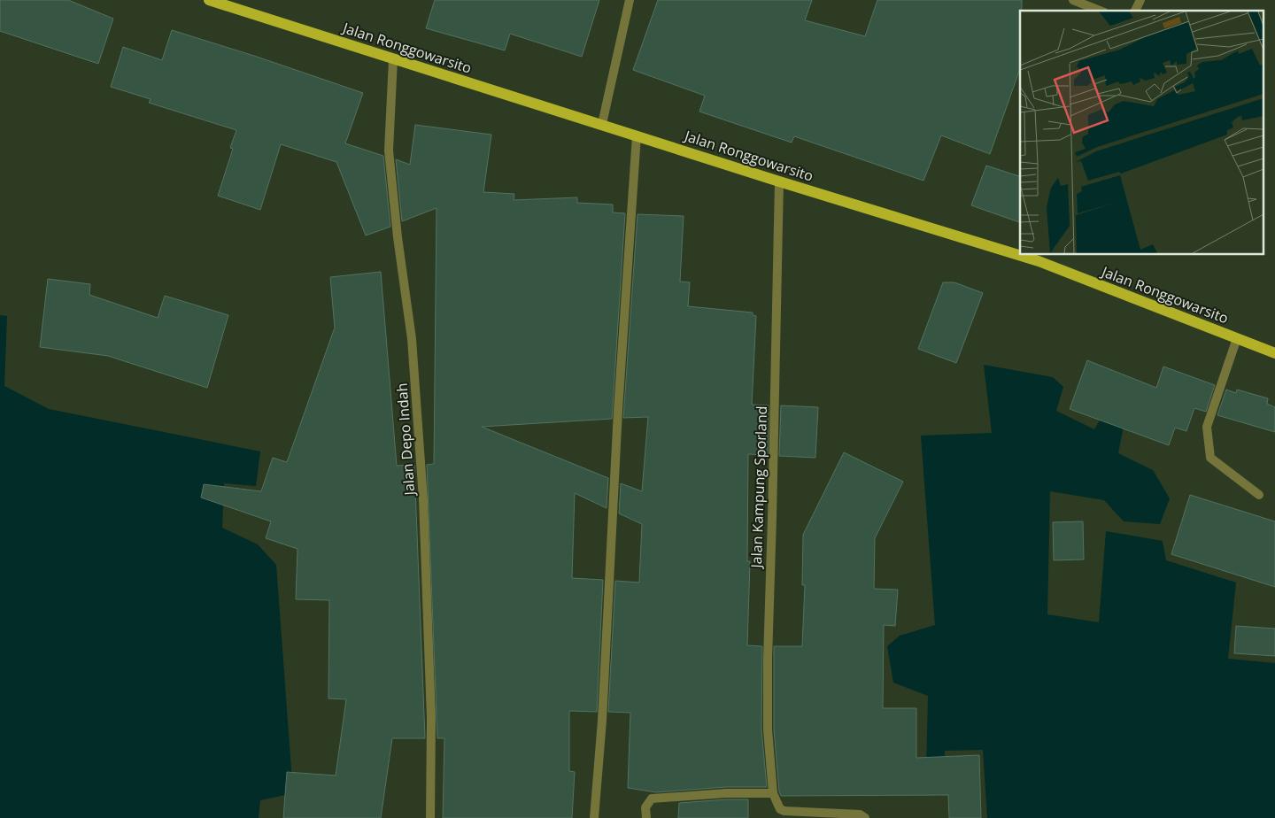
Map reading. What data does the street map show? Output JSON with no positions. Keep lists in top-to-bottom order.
{
  "streets": {
    "main road": ["Jalan Ronggowarsito"],
    "street": ["Jalan Depo Indah", "Jalan Kampung Sporland"]
  },
  "crossings": [
    ["Jalan Ronggowarsito", "Jalan Depo Indah"],
    ["Jalan Ronggowarsito", "Jalan Kampung Sporland"]
  ]
}
